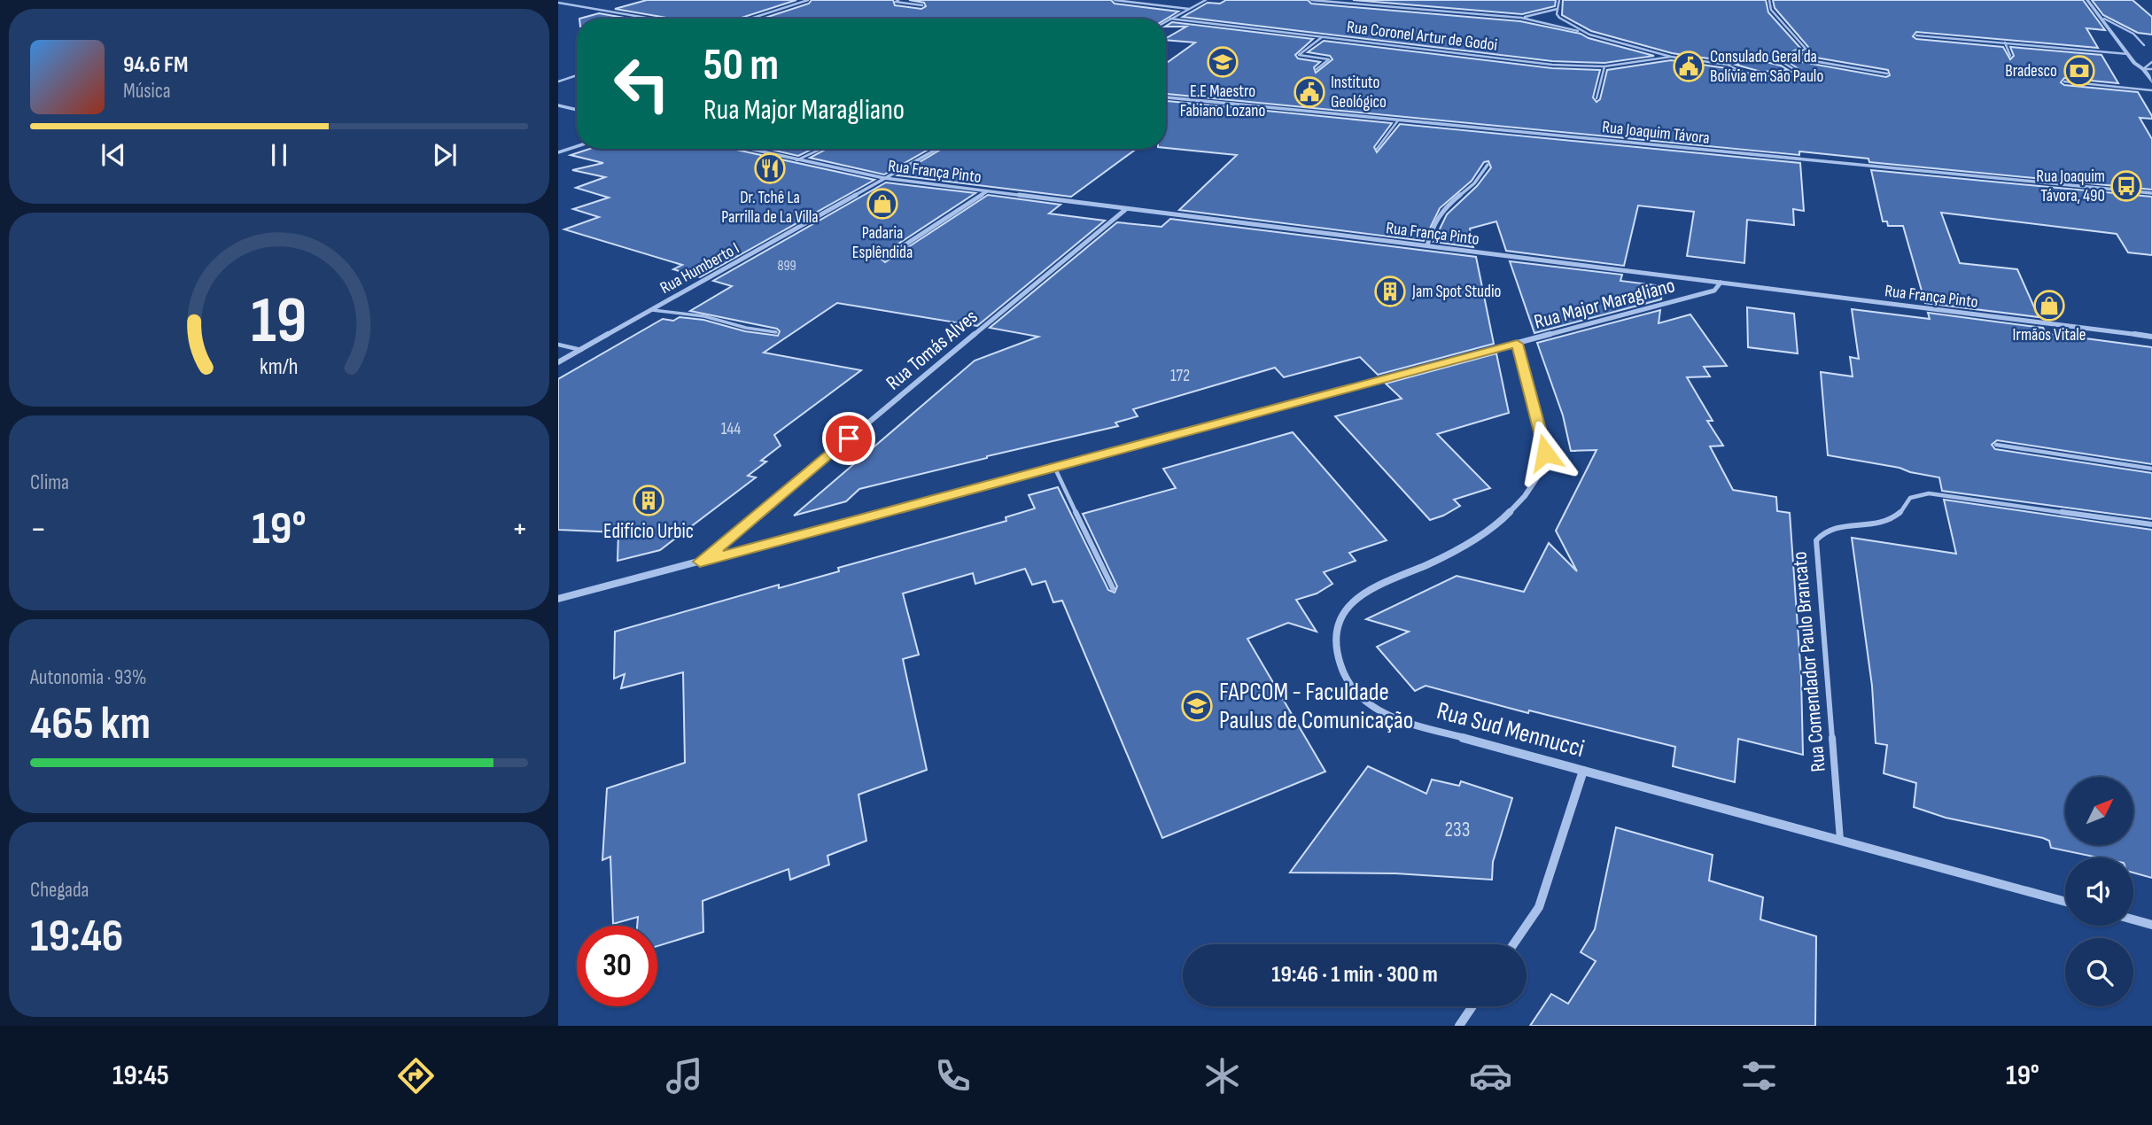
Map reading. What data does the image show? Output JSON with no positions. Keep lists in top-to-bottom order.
{
  "streets": {
    "street": [
      "Rua Coronel Artur de Godoi",
      "Rua Joaquim Távora",
      "Rua França Pinto",
      "Rua Humberto I",
      "Rua Major Maragliano",
      "Rua Tomás Alves",
      "Rua Sud Mennucci"
    ],
    "lane": ["Rua Comendador Paulo Brancato"]
  },
  "crossings": [
    ["Rua França Pinto", "Rua Humberto I"],
    ["Rua França Pinto", "Rua Major Maragliano"],
    ["Rua França Pinto", "Rua Tomás Alves"],
    ["Rua Major Maragliano", "Rua Tomás Alves"],
    ["Rua Major Maragliano", "Rua Sud Mennucci"],
    ["Rua Comendador Paulo Brancato", "Rua Sud Mennucci"]
  ],
  "places": {
    "school or university": ["E.E Maestro Fabiano Lozano", "FAPCOM - Faculdade Paulus de Comunicação"],
    "public building": ["Consulado Geral da Bolívia em São Paulo", "Instituto Geológico"],
    "bank": ["Bradesco"],
    "restaurant": ["Dr. Tchê La Parrilla de La Villa"],
    "bus stop": ["Rua Joaquim Távora, 490"],
    "shop": ["Padaria Esplêndida", "Irmãos Vitale"],
    "building": ["Jam Spot Studio", "Edifício Urbic"]
  },
  "house_numbers": [
    "899",
    "172",
    "144",
    "233"
  ],
  "north": "top right",
  "page": {
    "turn": ["50 m", "Rua Major Maragliano"],
    "song": ["94.6 FM", "Música"],
    "tile": [
      "Clima",
      ["Autonomia · 93%", "465 km"],
      ["Chegada", "19:46"]
    ],
    "heat": ["−", "19°", "+"],
    "limit": "30",
    "trip": "19:46 · 1 min · 300 m",
    "tabs": ["19:45", "19°"],
    "gauge": ["19", "km/h"]
  }
}
